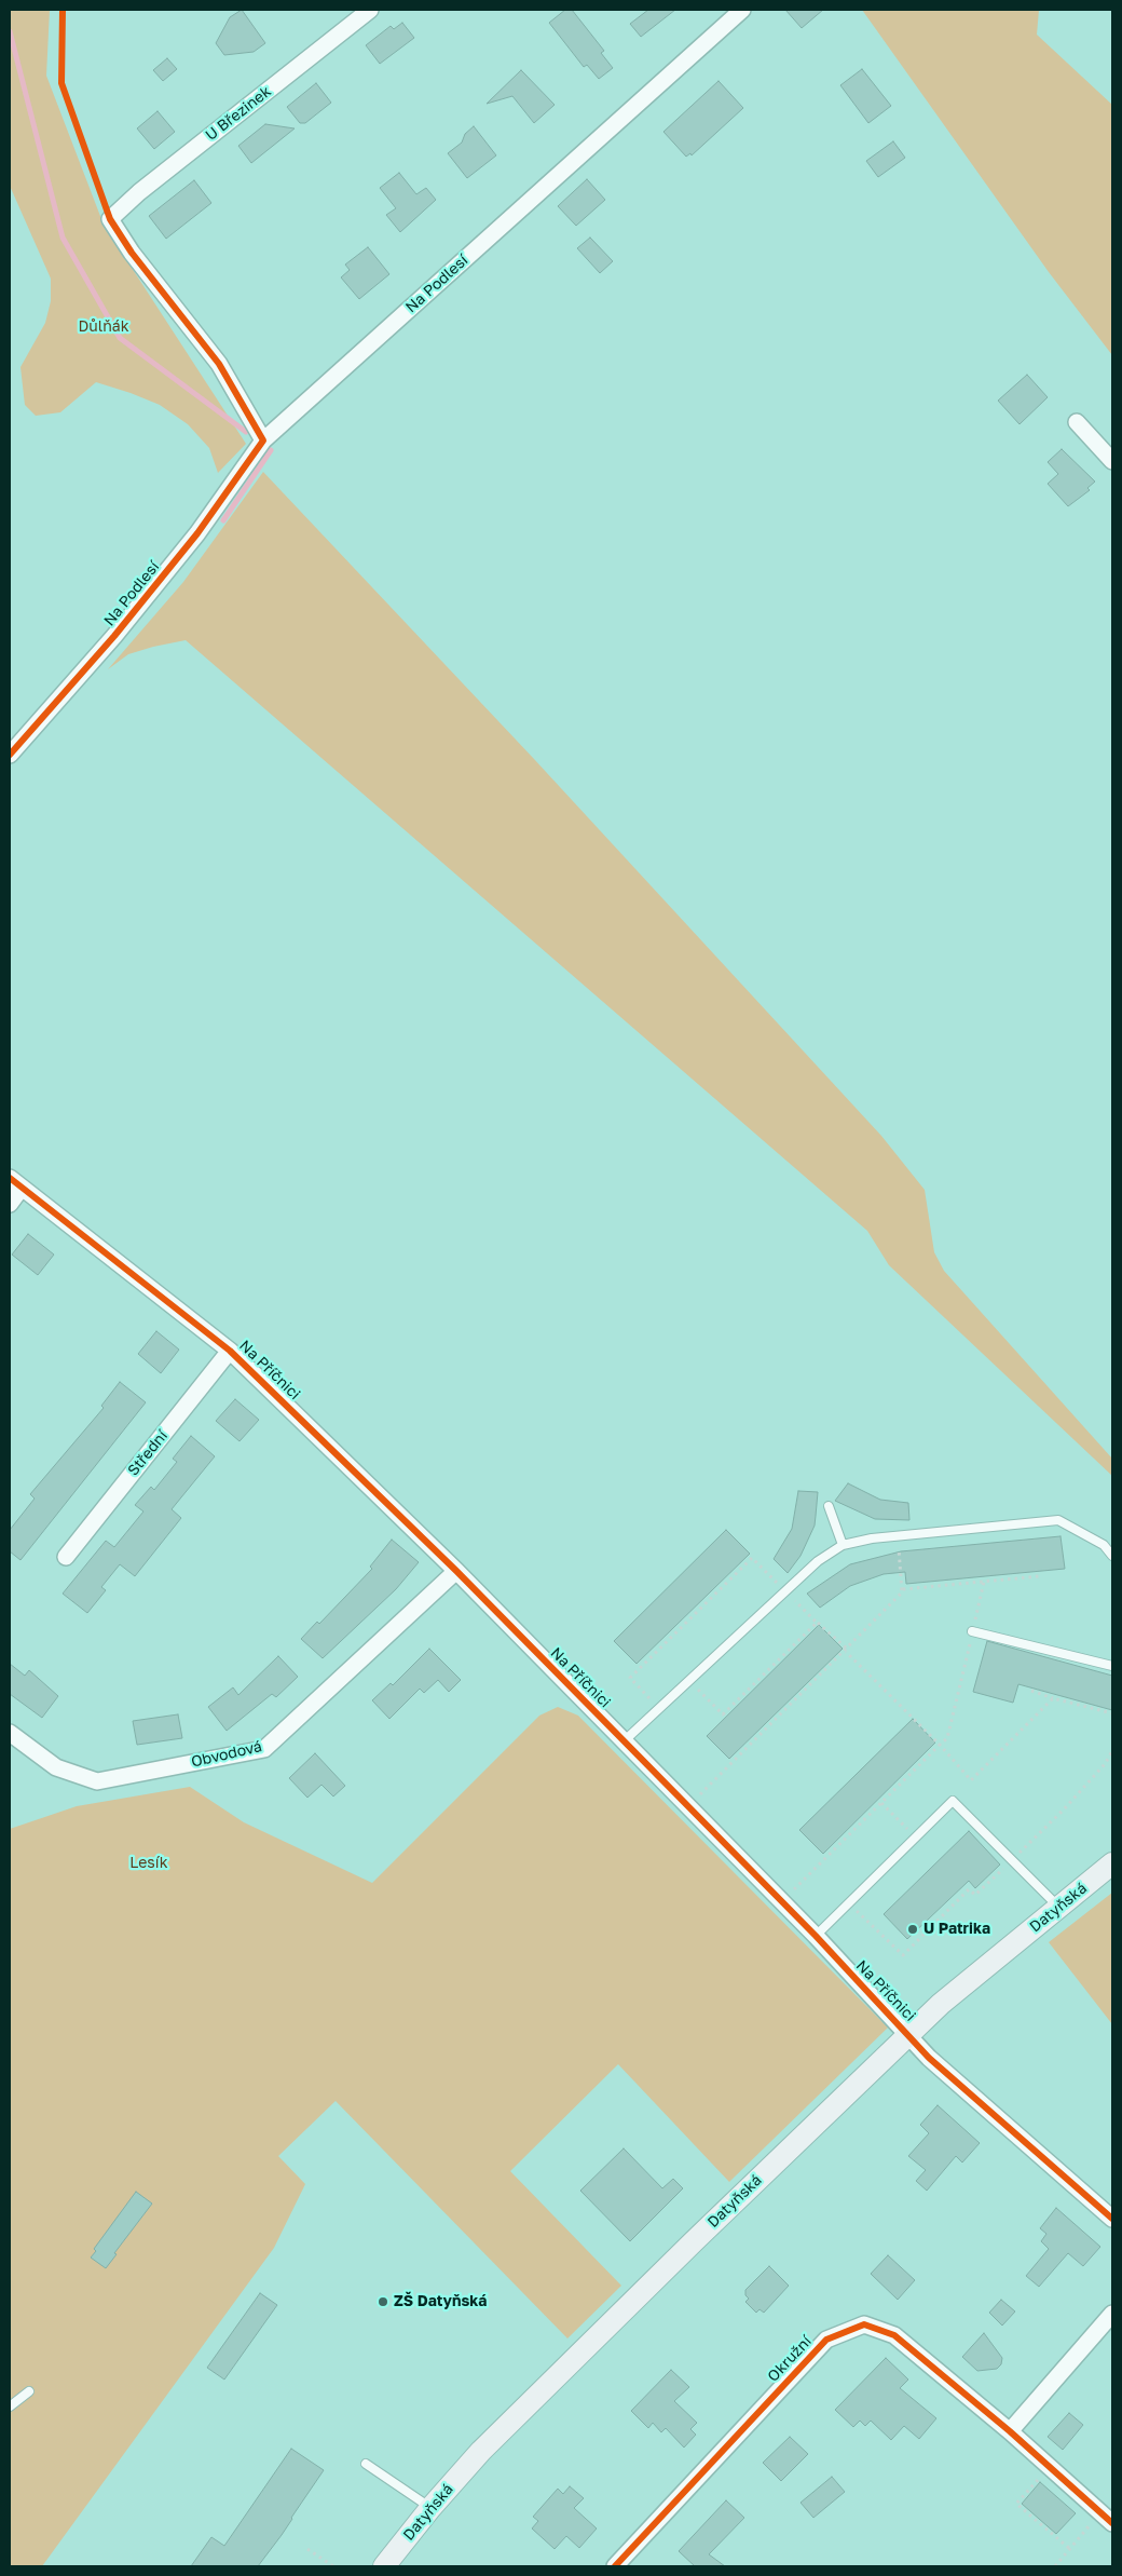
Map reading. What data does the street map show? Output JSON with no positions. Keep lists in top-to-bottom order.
{
  "streets": {
    "main road": ["Datyňská"],
    "street": [
      "U Březinek",
      "Na Podlesí",
      "Na Příčnici",
      "Střední",
      "Obvodová",
      "Okružní"
    ]
  },
  "crossings": [
    ["U Březinek", "Na Podlesí"],
    ["Na Příčnici", "Střední"],
    ["Na Příčnici", "Obvodová"],
    ["Na Příčnici", "Datyňská"]
  ],
  "parks": ["Důlňák", "Lesík"],
  "places": ["U Patrika", "ZŠ Datyňská"]
}
